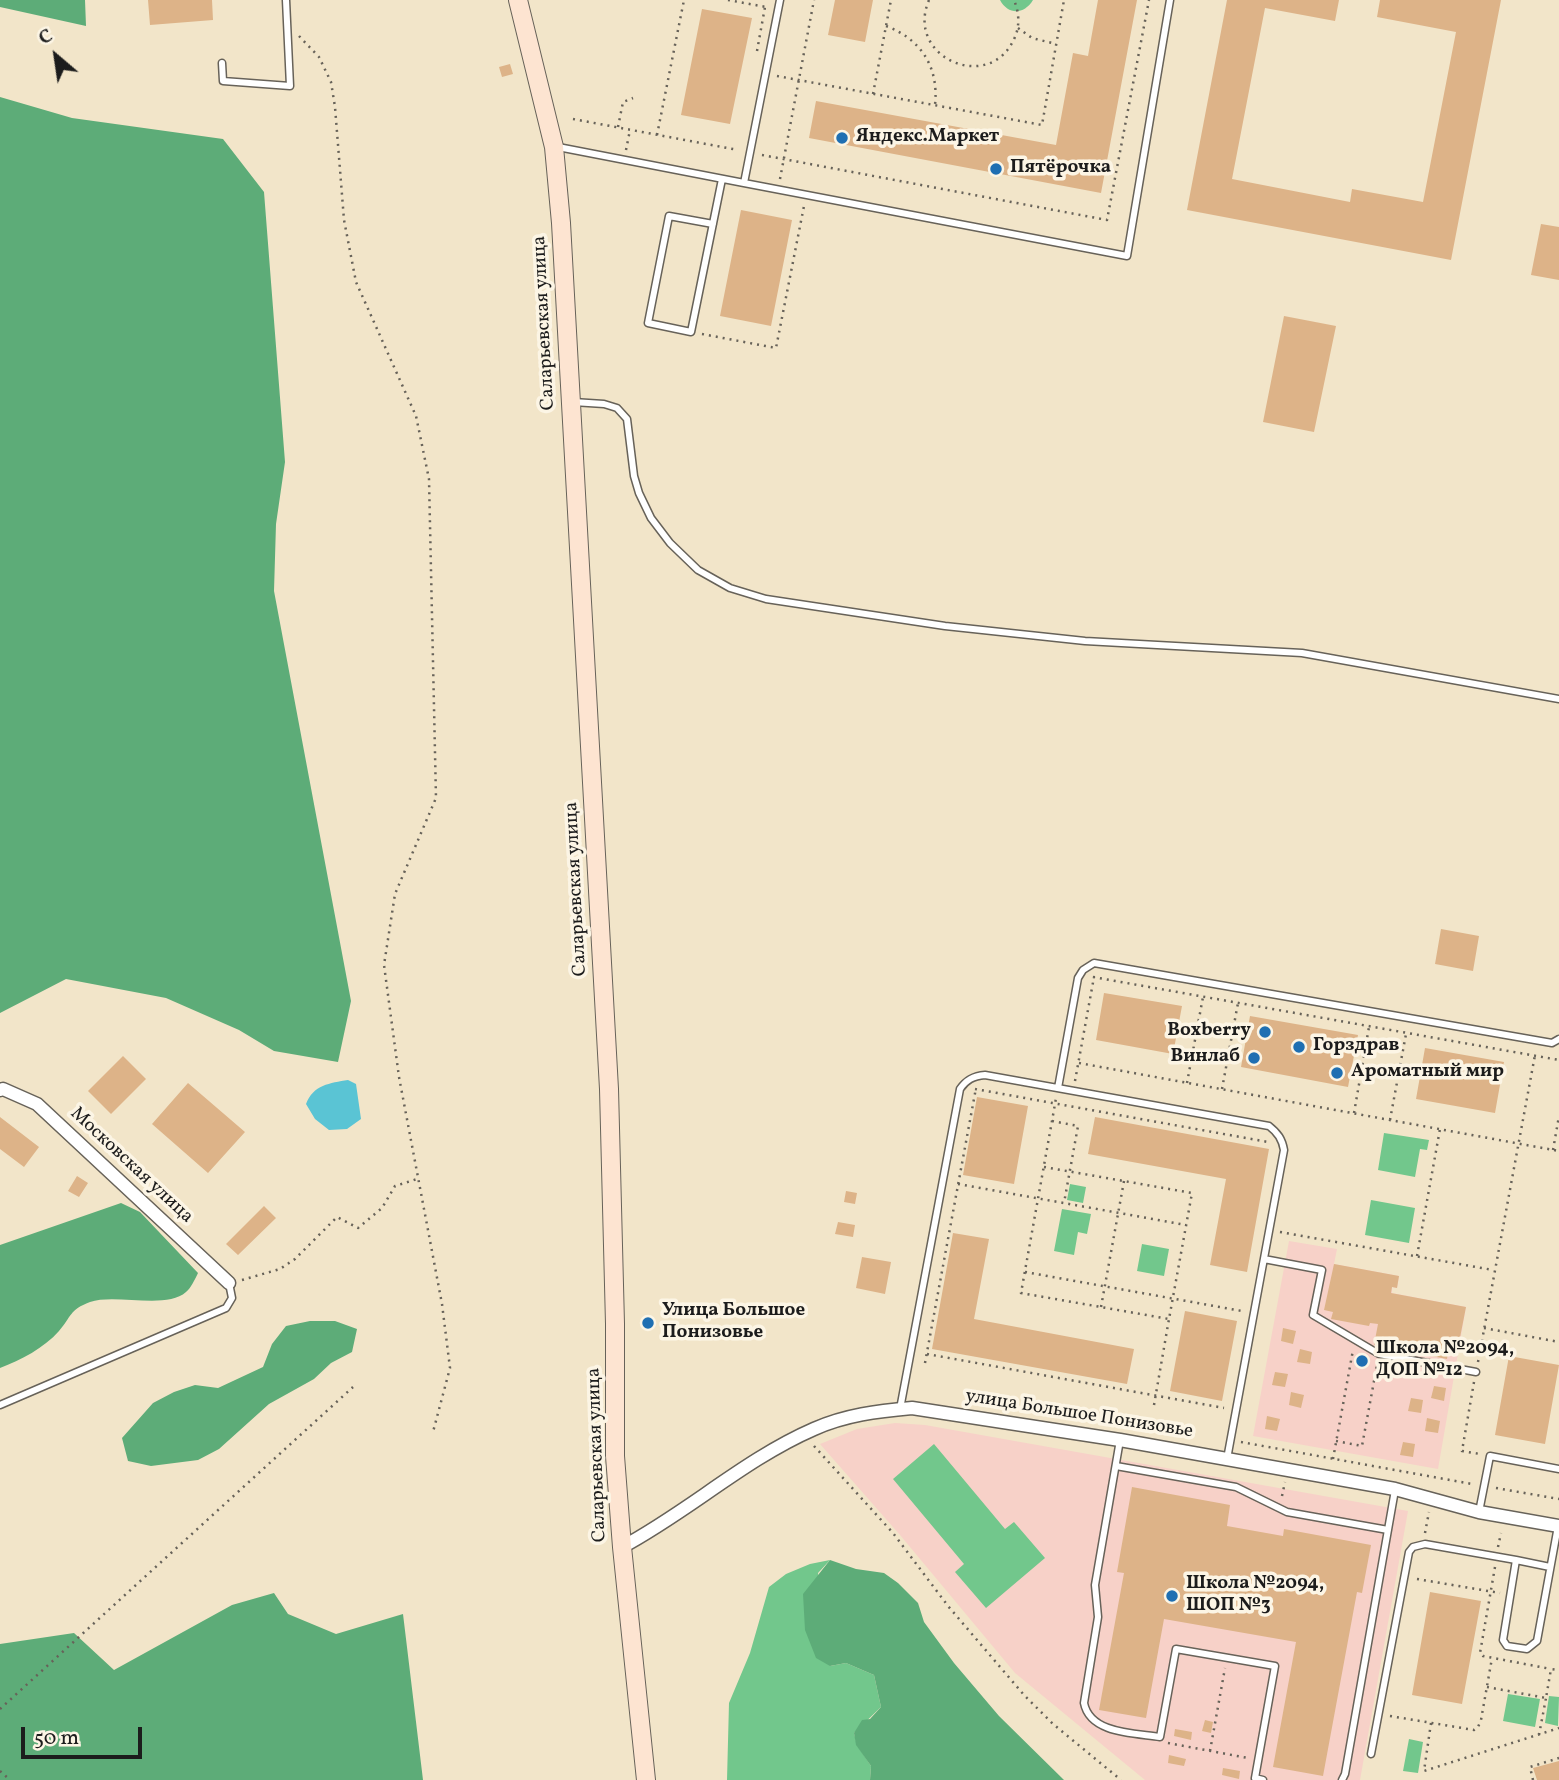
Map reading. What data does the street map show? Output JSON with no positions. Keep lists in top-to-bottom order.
{
  "streets": {
    "street": ["Саларьевская улица", "Московская улица", "улица Большое Понизовье"]
  },
  "crossings": [
    ["Саларьевская улица", "улица Большое Понизовье"]
  ],
  "places": [
    "Яндекс.Маркет",
    "Пятёрочка",
    "Boxberry",
    "Горздрав",
    "Винлаб",
    "Ароматный мир",
    "Улица Большое Понизовье",
    "Школа №2094, ДОП №12",
    "Школа №2094, ШОП №3"
  ],
  "scale_bar": "50 m",
  "north": "top left"
}
